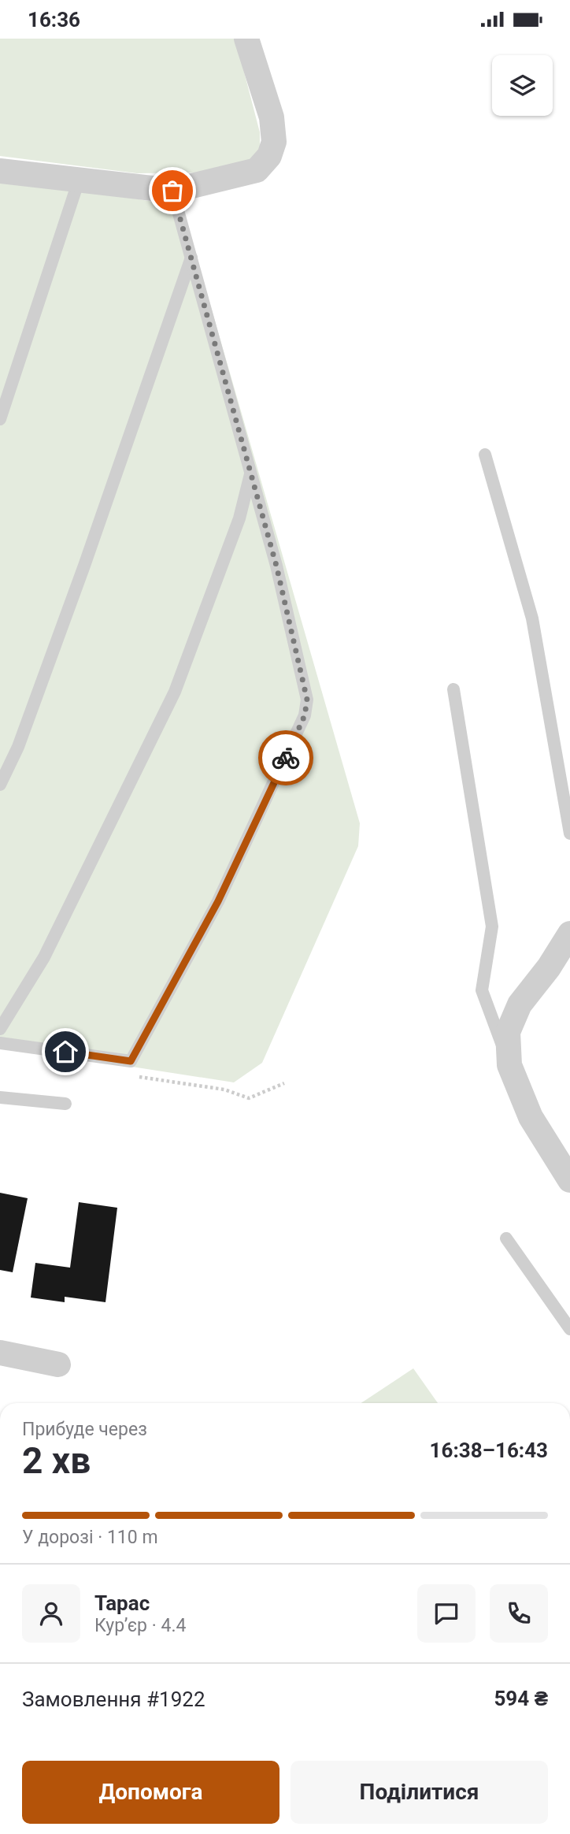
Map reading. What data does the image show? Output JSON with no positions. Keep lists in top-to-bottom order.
{
  "page": {
    "status": "16:36",
    "heading": ["2 хв", "Прибуде через", "16:38–16:43"],
    "panel": [
      "Тарас",
      "Кур’єр · 4.4",
      "Замовлення #1922",
      "594 ₴"
    ],
    "bar": "У дорозі · 110 m",
    "buttons": ["Допомога", "Поділитися"]
  }
}
